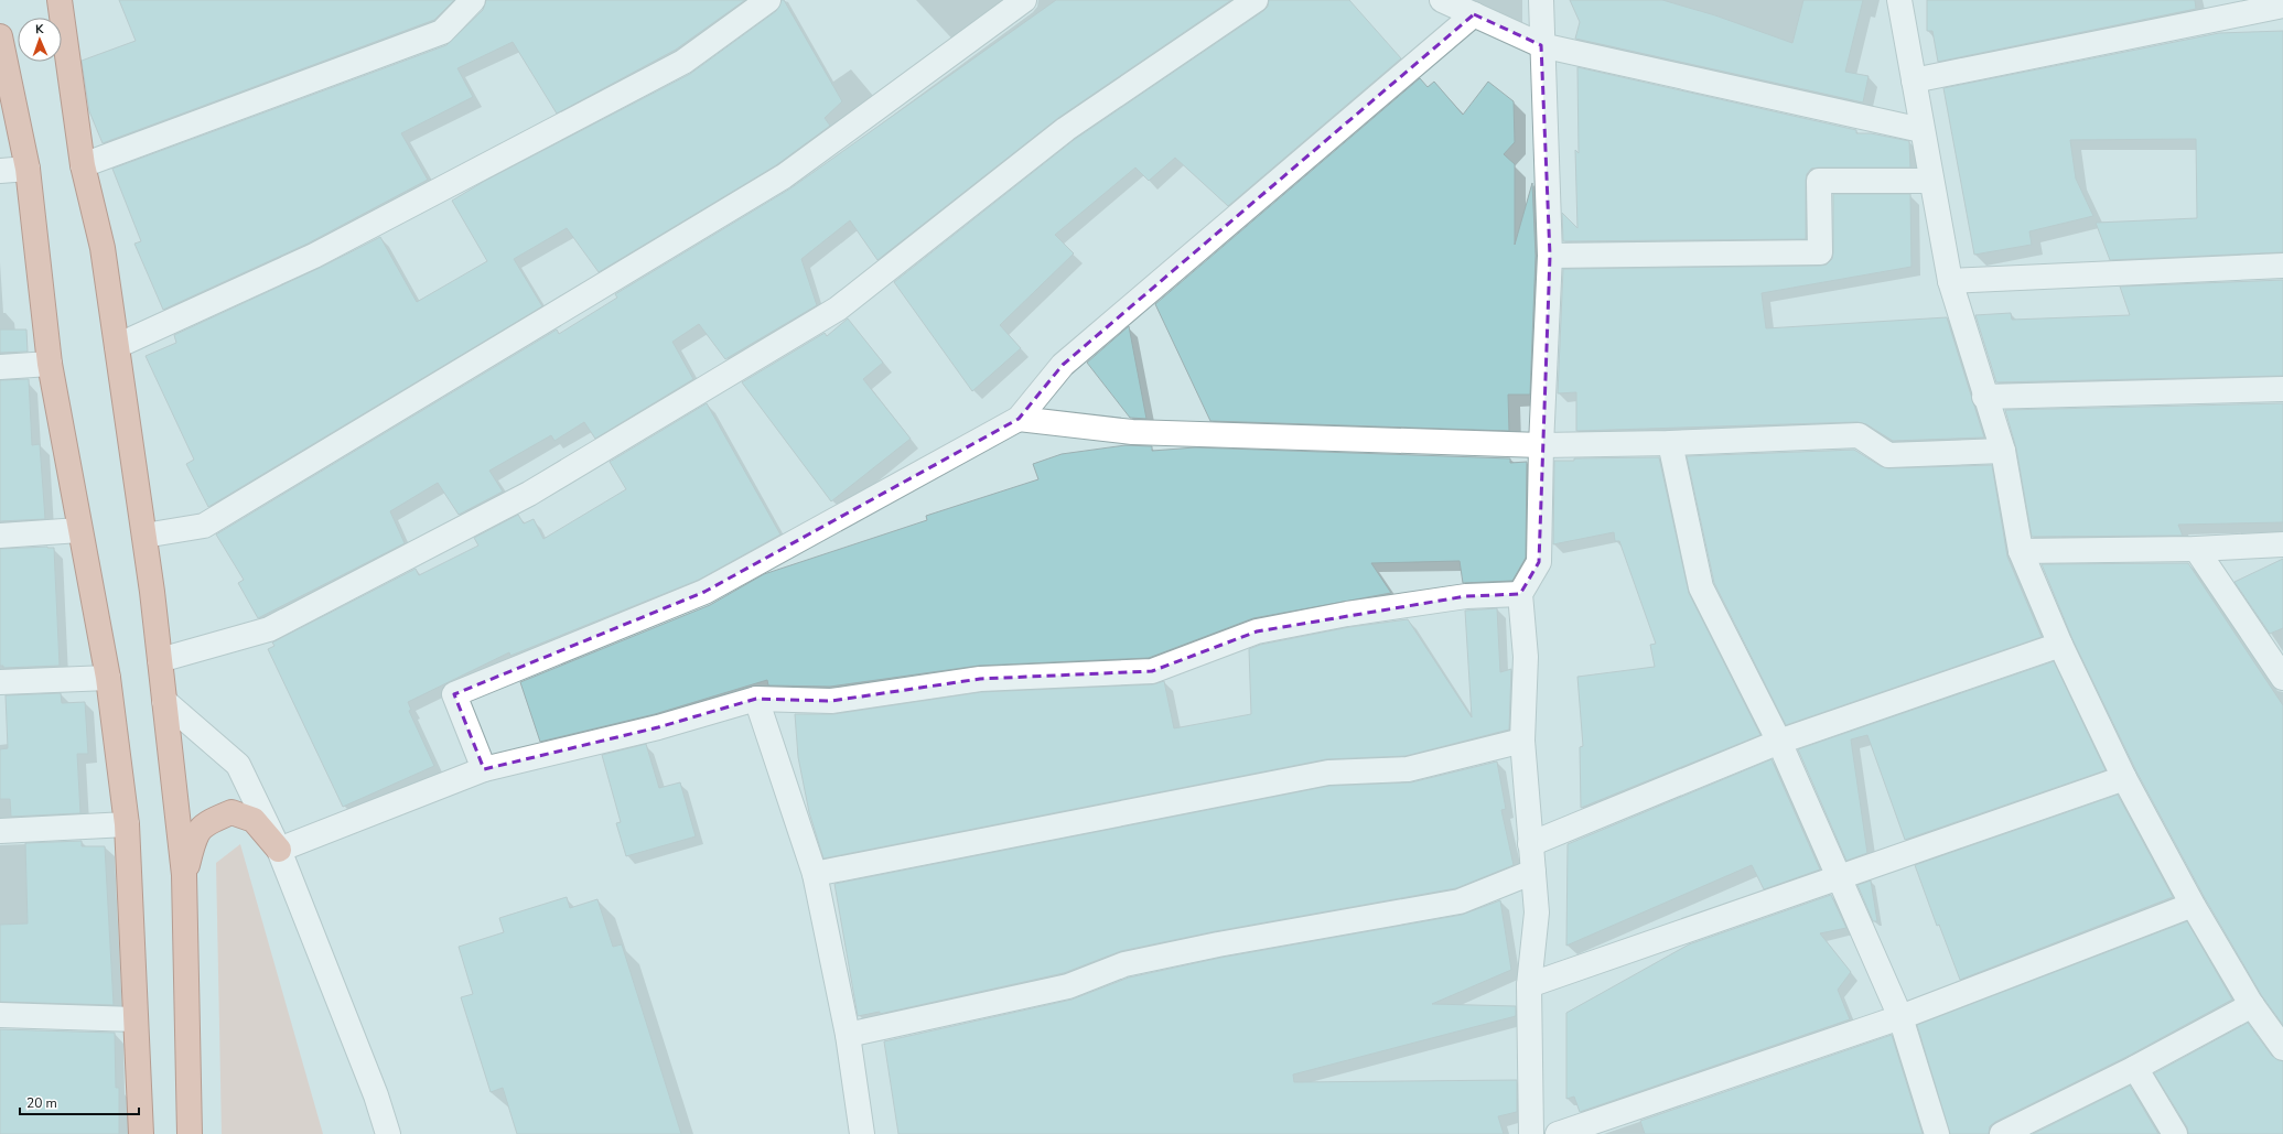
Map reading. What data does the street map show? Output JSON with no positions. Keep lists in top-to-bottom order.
{
  "scale_bar": "20 m",
  "north": "top"
}
